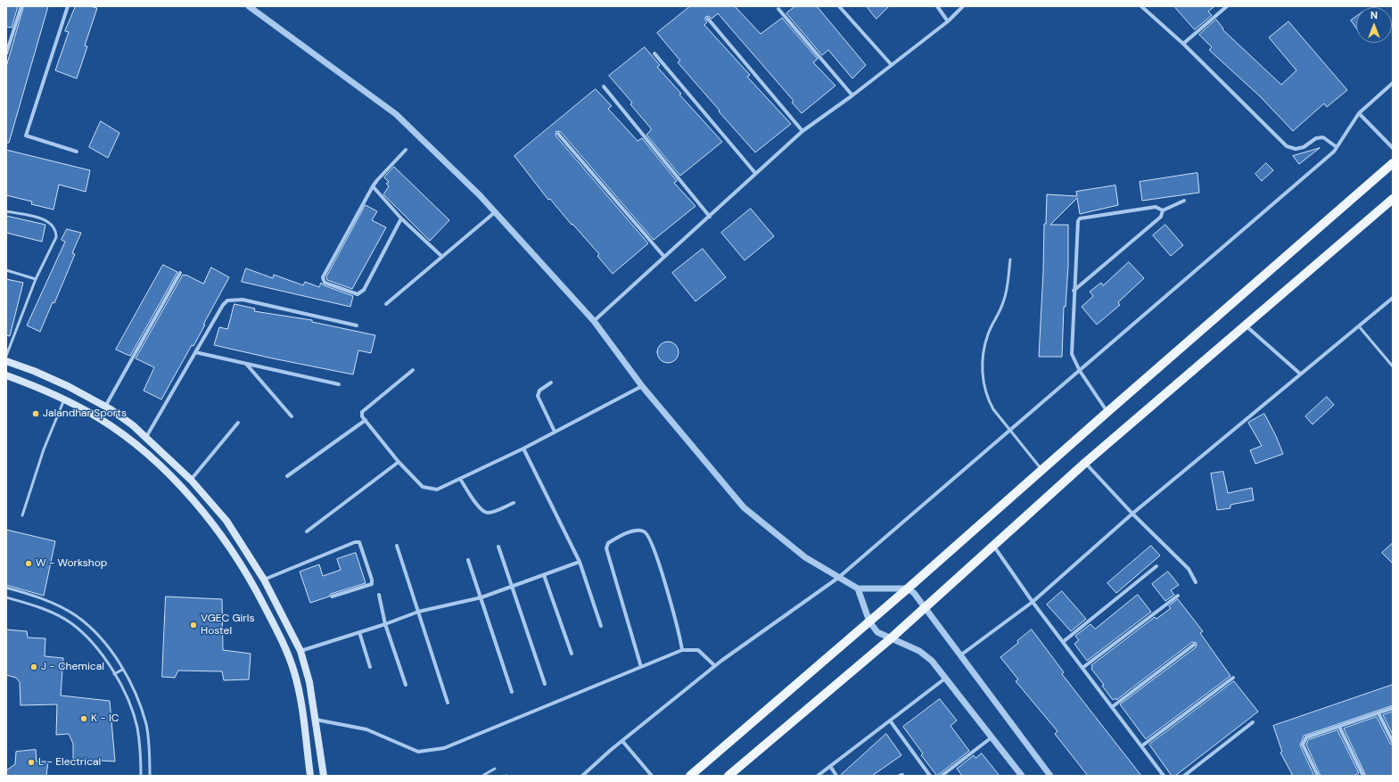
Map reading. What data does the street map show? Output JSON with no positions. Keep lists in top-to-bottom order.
{
  "places": [
    "Jalandhar Sports",
    "W - Workshop",
    "VGEC Girls Hostel",
    "J - Chemical",
    "K - IC",
    "L - Electrical"
  ],
  "north": "top"
}
